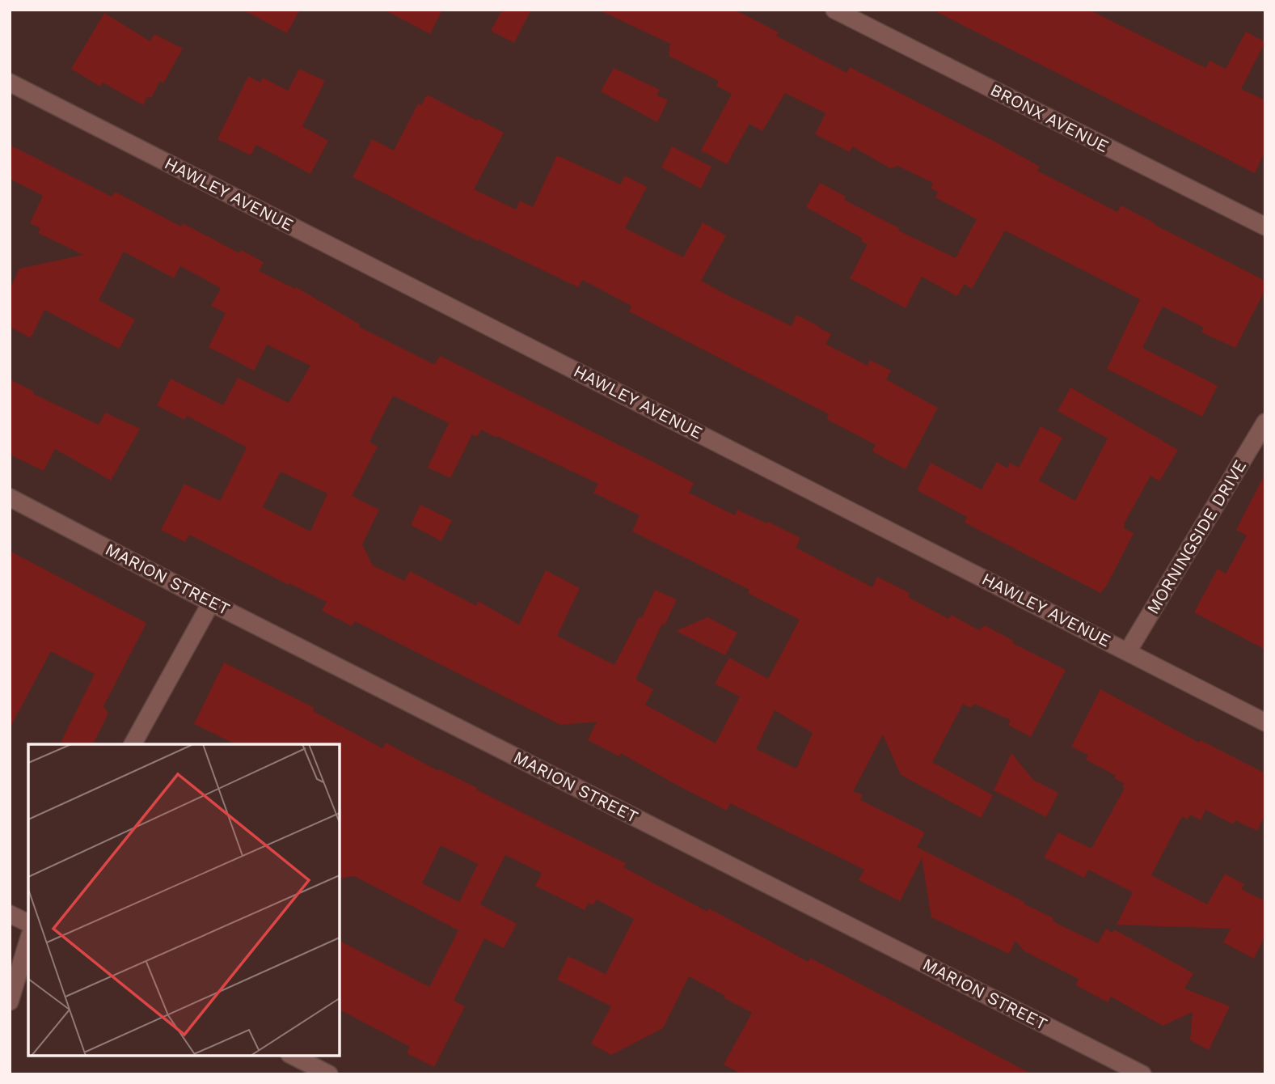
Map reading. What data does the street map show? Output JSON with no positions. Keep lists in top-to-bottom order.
{
  "streets": {
    "street": [
      "BRONX AVENUE",
      "HAWLEY AVENUE",
      "MORNINGSIDE DRIVE",
      "MARION STREET"
    ]
  },
  "crossings": [
    ["HAWLEY AVENUE", "MORNINGSIDE DRIVE"]
  ]
}
